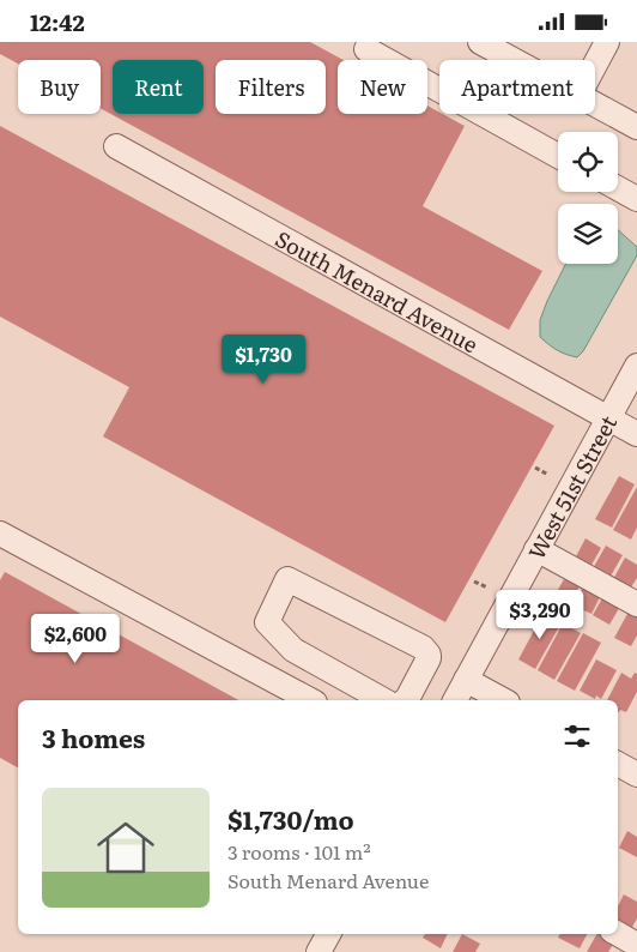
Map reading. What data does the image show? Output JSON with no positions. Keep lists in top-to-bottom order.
{
  "streets": {
    "street": ["South Menard Avenue", "West 51st Street"]
  },
  "crossings": [
    ["South Menard Avenue", "West 51st Street"]
  ],
  "page": {
    "status": "12:42",
    "chip": [
      "Buy",
      "Rent",
      "Filters",
      "New",
      "Apartment"
    ],
    "price": ["$1,730", "$3,290", "$2,600"],
    "heading": "3 homes",
    "list": [
      {
        "name": "$1,730/mo",
        "note": "3 rooms · 101 m² · South Menard Avenue"
      }
    ]
  }
}
